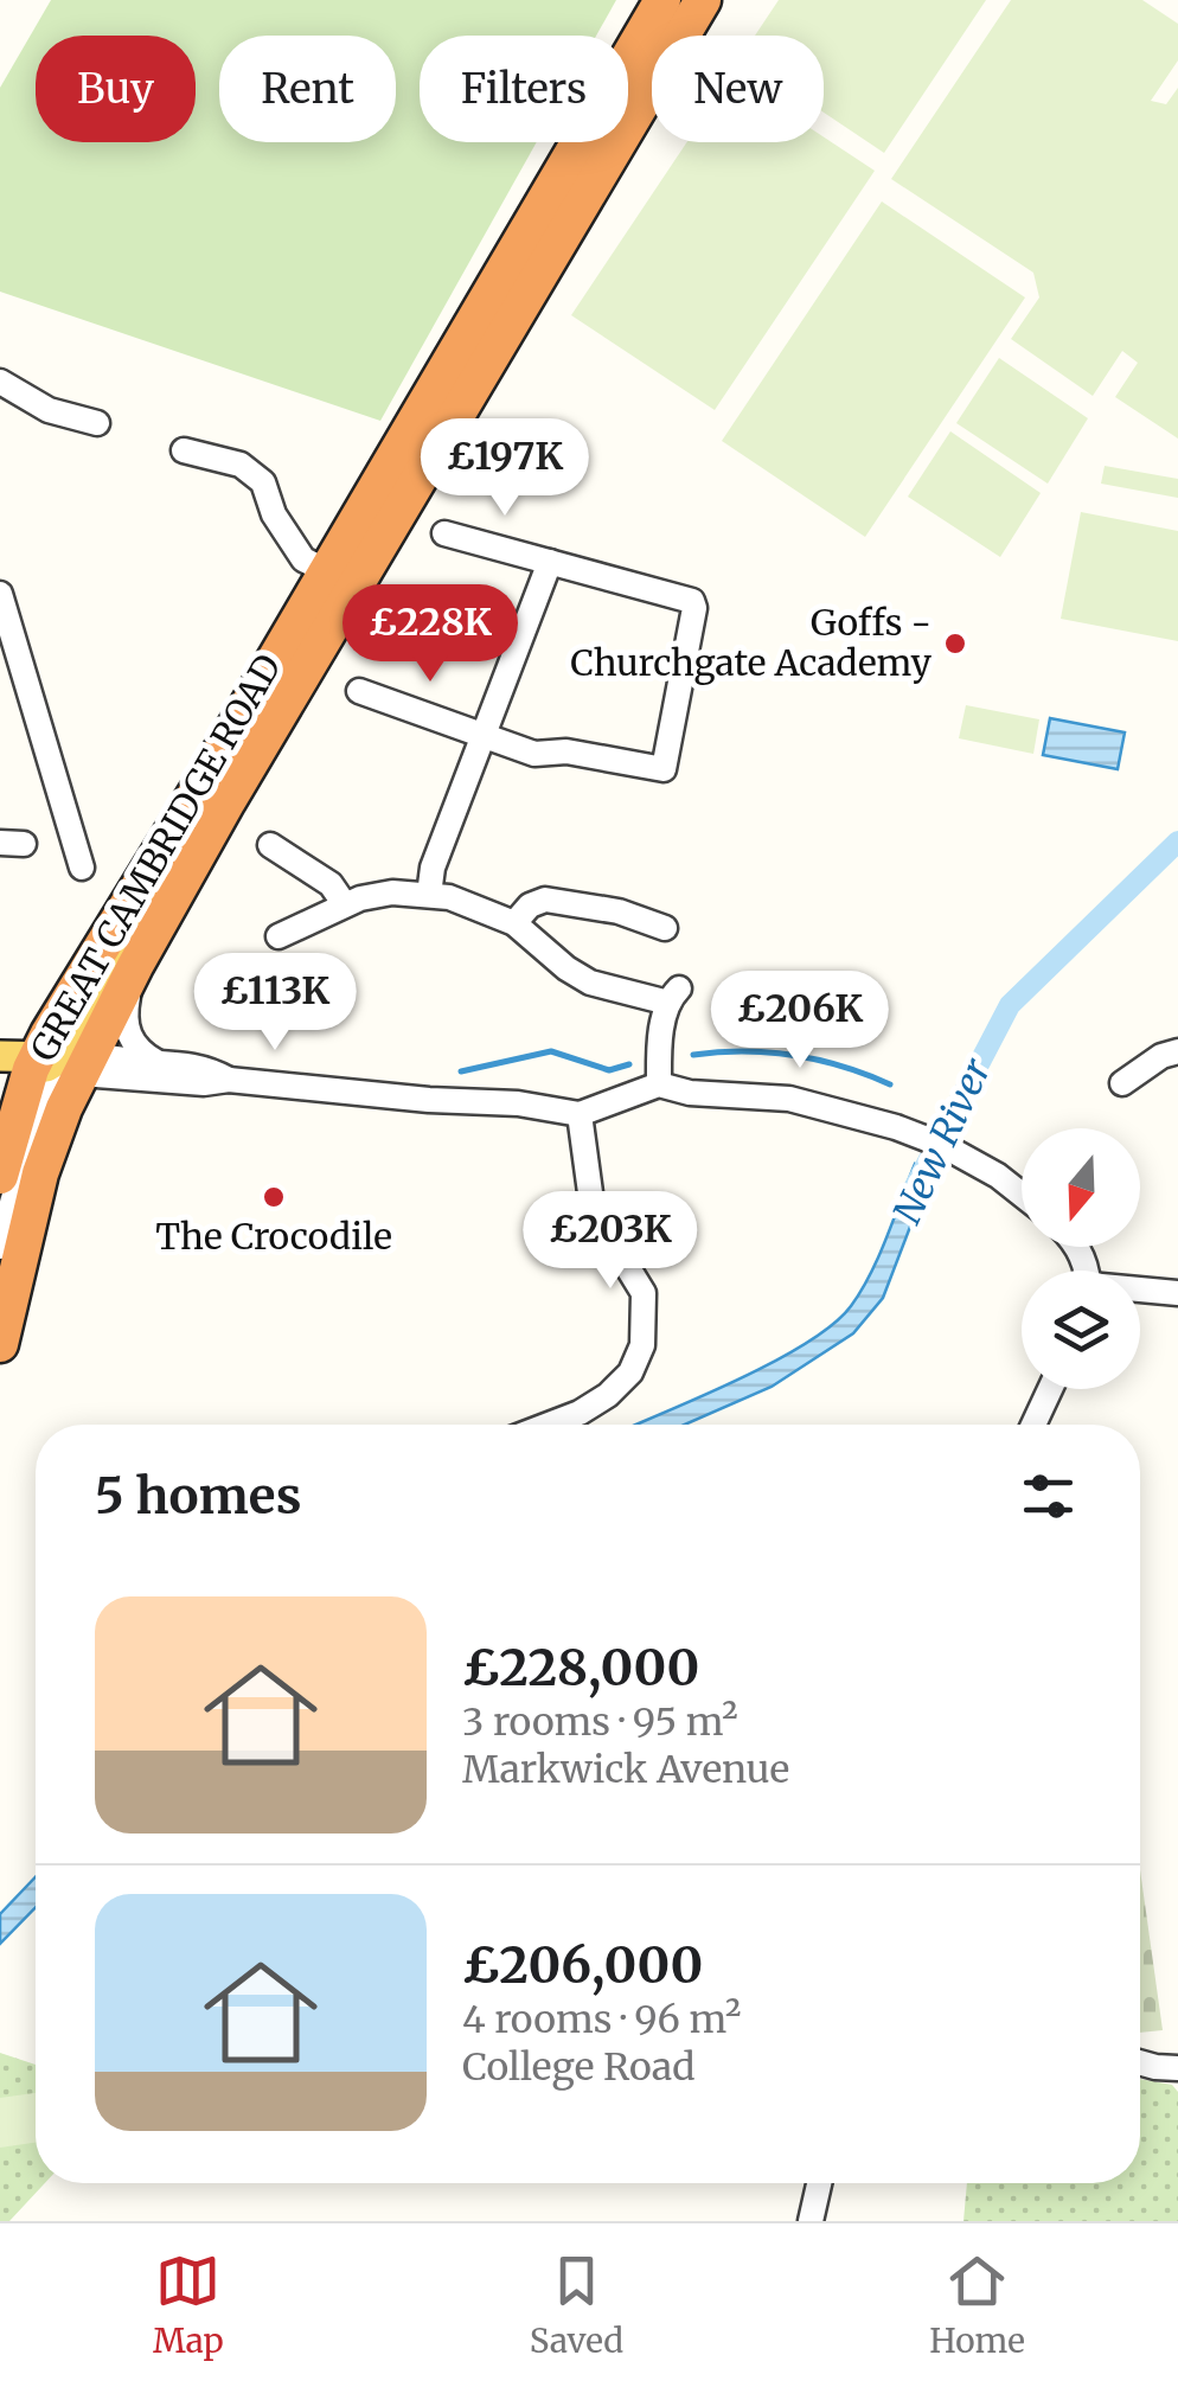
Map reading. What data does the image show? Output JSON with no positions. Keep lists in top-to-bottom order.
{
  "streets": {
    "highway": ["GREAT CAMBRIDGE ROAD"]
  },
  "water": ["New River"],
  "places": ["Goffs - Churchgate Academy", "The Crocodile"],
  "north": "bottom",
  "page": {
    "chip": [
      "Buy",
      "Rent",
      "Filters",
      "New"
    ],
    "price": [
      "£197K",
      "£228K",
      "£113K",
      "£206K",
      "£203K"
    ],
    "heading": "5 homes",
    "list": [
      {
        "name": "£228,000",
        "note": "3 rooms · 95 m² · Markwick Avenue"
      },
      {
        "name": "£206,000",
        "note": "4 rooms · 96 m² · College Road"
      }
    ],
    "tabs": ["Map", "Saved", "Home"]
  }
}
